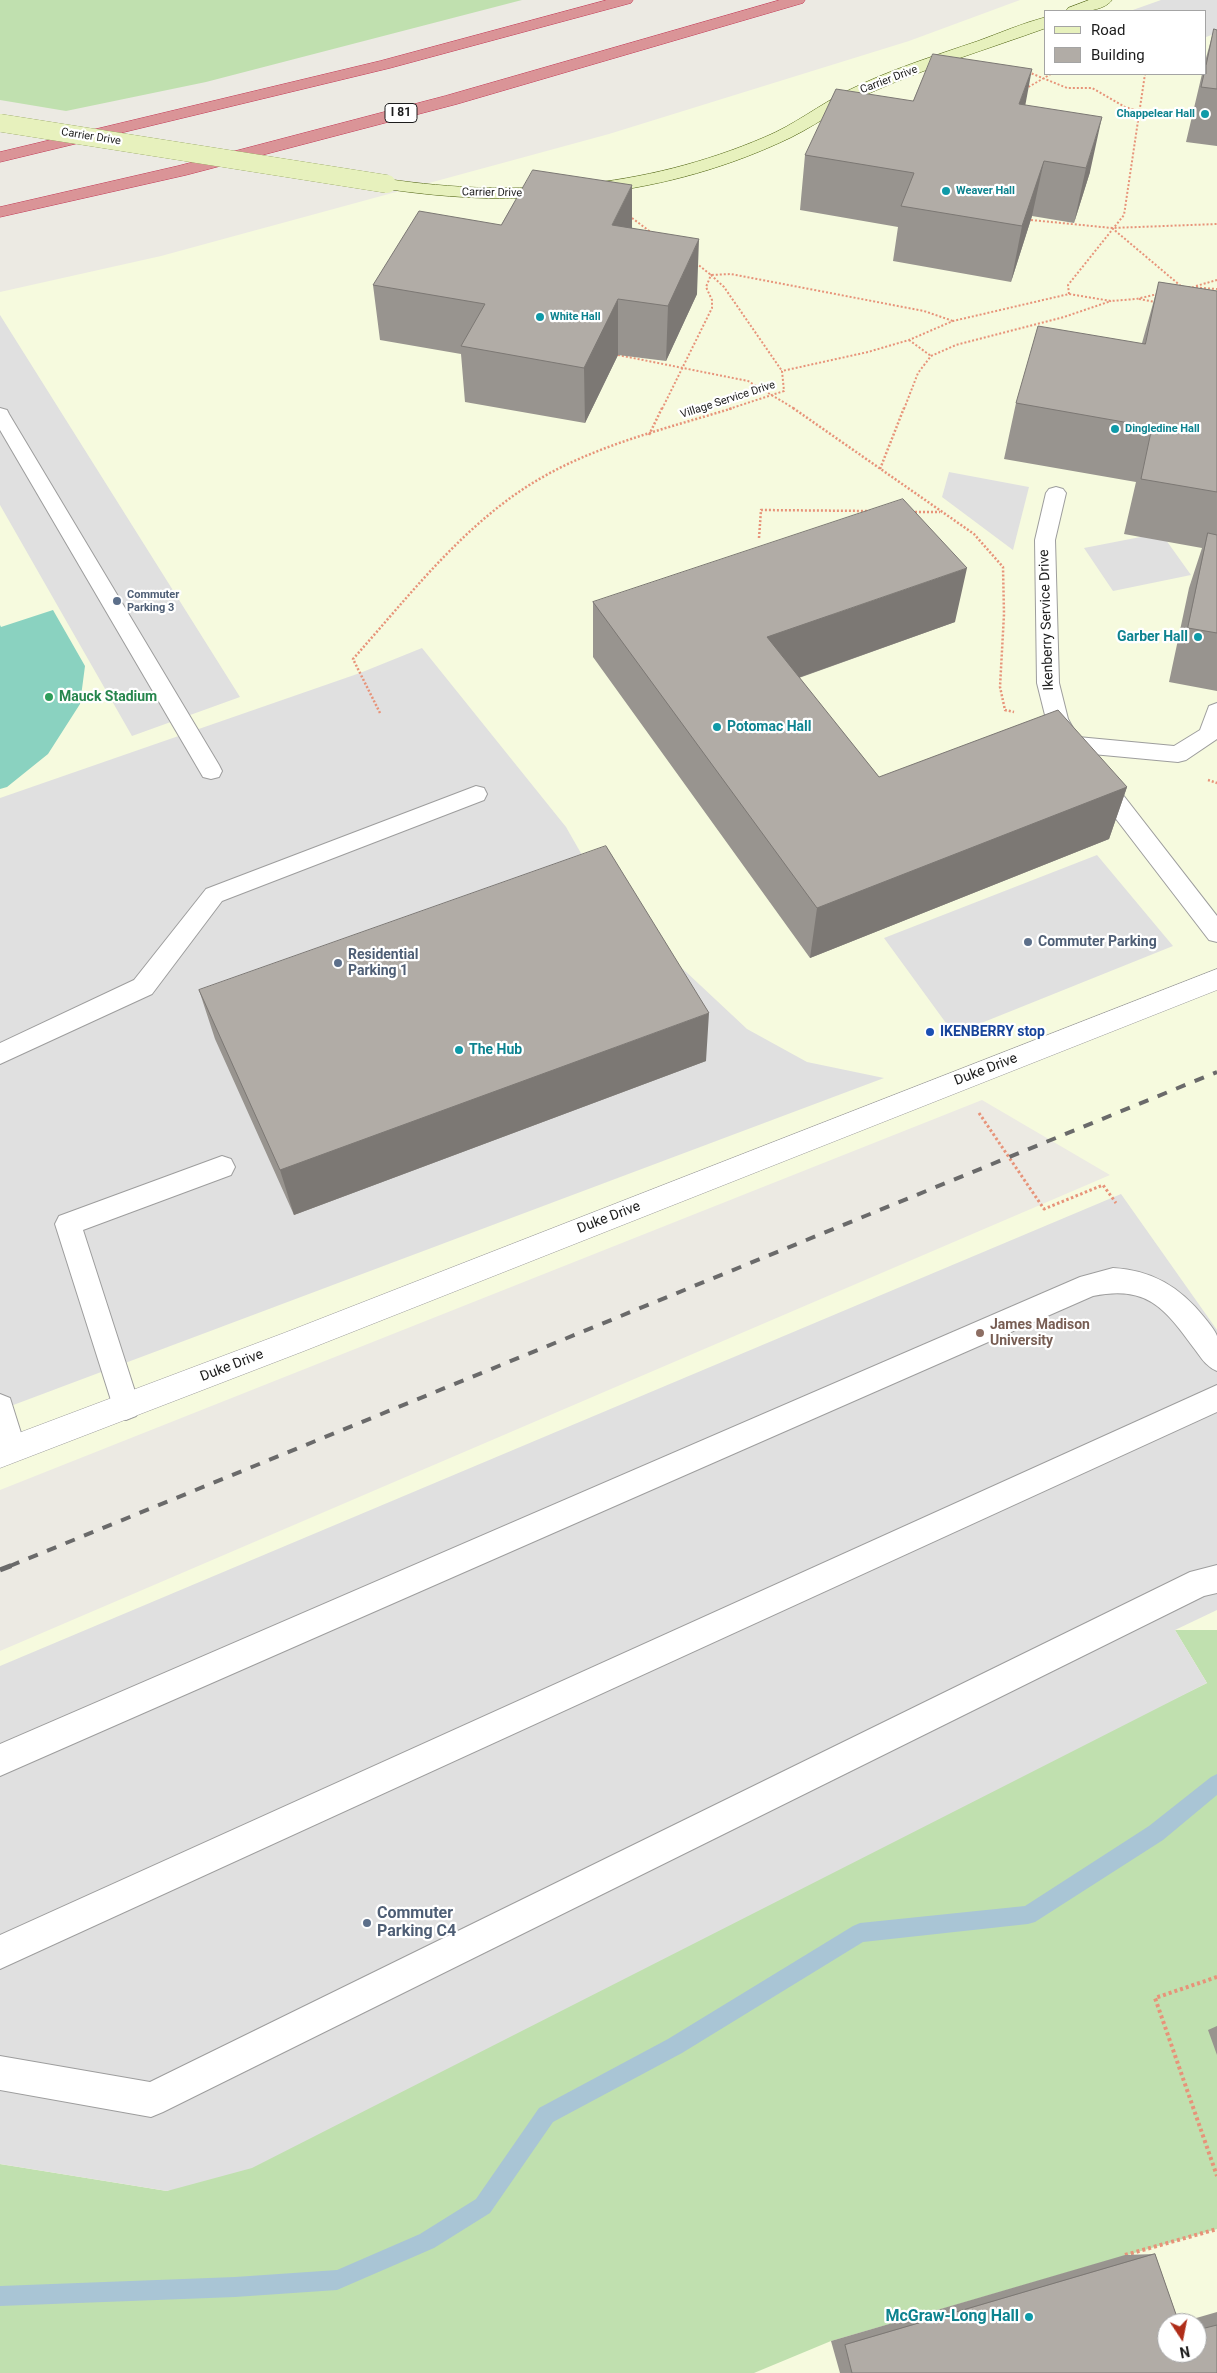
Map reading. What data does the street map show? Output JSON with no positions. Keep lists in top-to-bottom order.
{
  "streets": {
    "highway": ["I 81"],
    "street": ["Carrier Drive", "Duke Drive"],
    "lane": ["Ikenberry Service Drive"],
    "path": ["Village Service Drive"]
  },
  "places": [
    "Chappelear Hall",
    "Weaver Hall",
    "White Hall",
    "Dingledine Hall",
    "Commuter Parking 3",
    "Garber Hall",
    "Mauck Stadium",
    "Potomac Hall",
    "Commuter Parking",
    "Residential Parking 1",
    "IKENBERRY stop",
    "The Hub",
    "James Madison University",
    "Commuter Parking C4",
    "McGraw-Long Hall"
  ],
  "legend": ["Road", "Building"],
  "north": "bottom"
}
